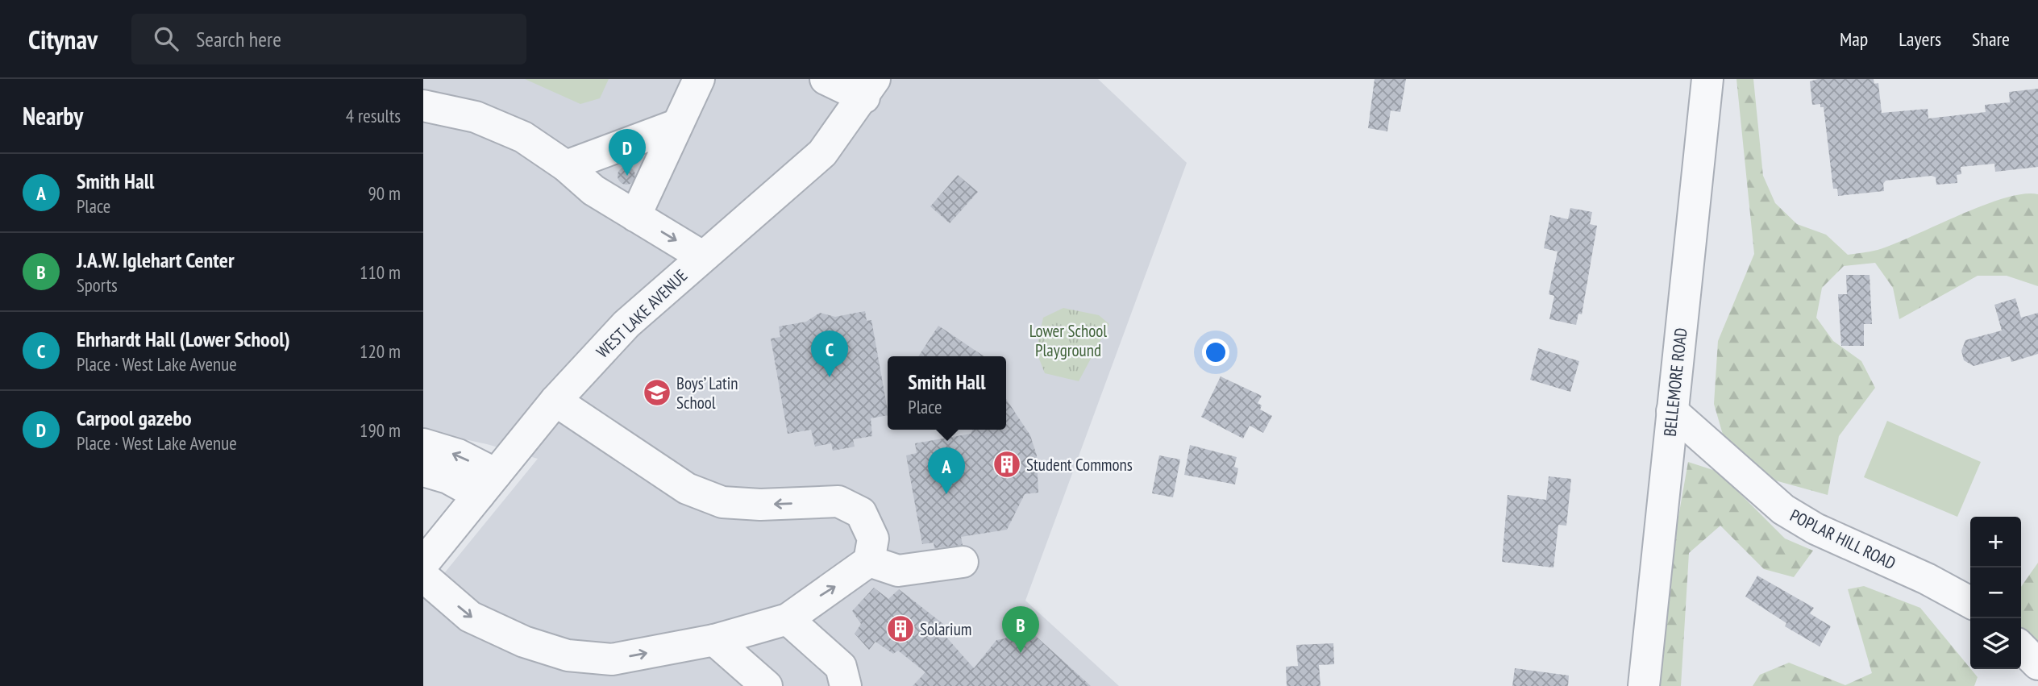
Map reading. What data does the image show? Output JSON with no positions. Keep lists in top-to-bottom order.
{
  "streets": {
    "street": ["WEST LAKE AVENUE", "BELLEMORE ROAD", "POPLAR HILL ROAD"]
  },
  "crossings": [
    ["BELLEMORE ROAD", "POPLAR HILL ROAD"]
  ],
  "parks": ["Lower School Playground"],
  "places": {
    "school or university": ["Boys’ Latin School"],
    "building": ["Student Commons", "Solarium"]
  },
  "page": {
    "header": "Citynav",
    "search": "Search here",
    "nav": ["Map", "Layers", "Share"],
    "heading": ["Nearby", "4 results"],
    "pins": [
      "D",
      "C",
      "A",
      "B"
    ],
    "list": [
      {
        "mark": "A",
        "name": "Smith Hall",
        "note": "Place",
        "value": "90 m"
      },
      {
        "mark": "B",
        "name": "J.A.W. Iglehart Center",
        "note": "Sports",
        "value": "110 m"
      },
      {
        "mark": "C",
        "name": "Ehrhardt Hall (Lower School)",
        "note": "Place · West Lake Avenue",
        "value": "120 m"
      },
      {
        "mark": "D",
        "name": "Carpool gazebo",
        "note": "Place · West Lake Avenue",
        "value": "190 m"
      }
    ],
    "popup": ["Smith Hall", "Place"],
    "map_buttons": ["+", "−"]
  }
}
